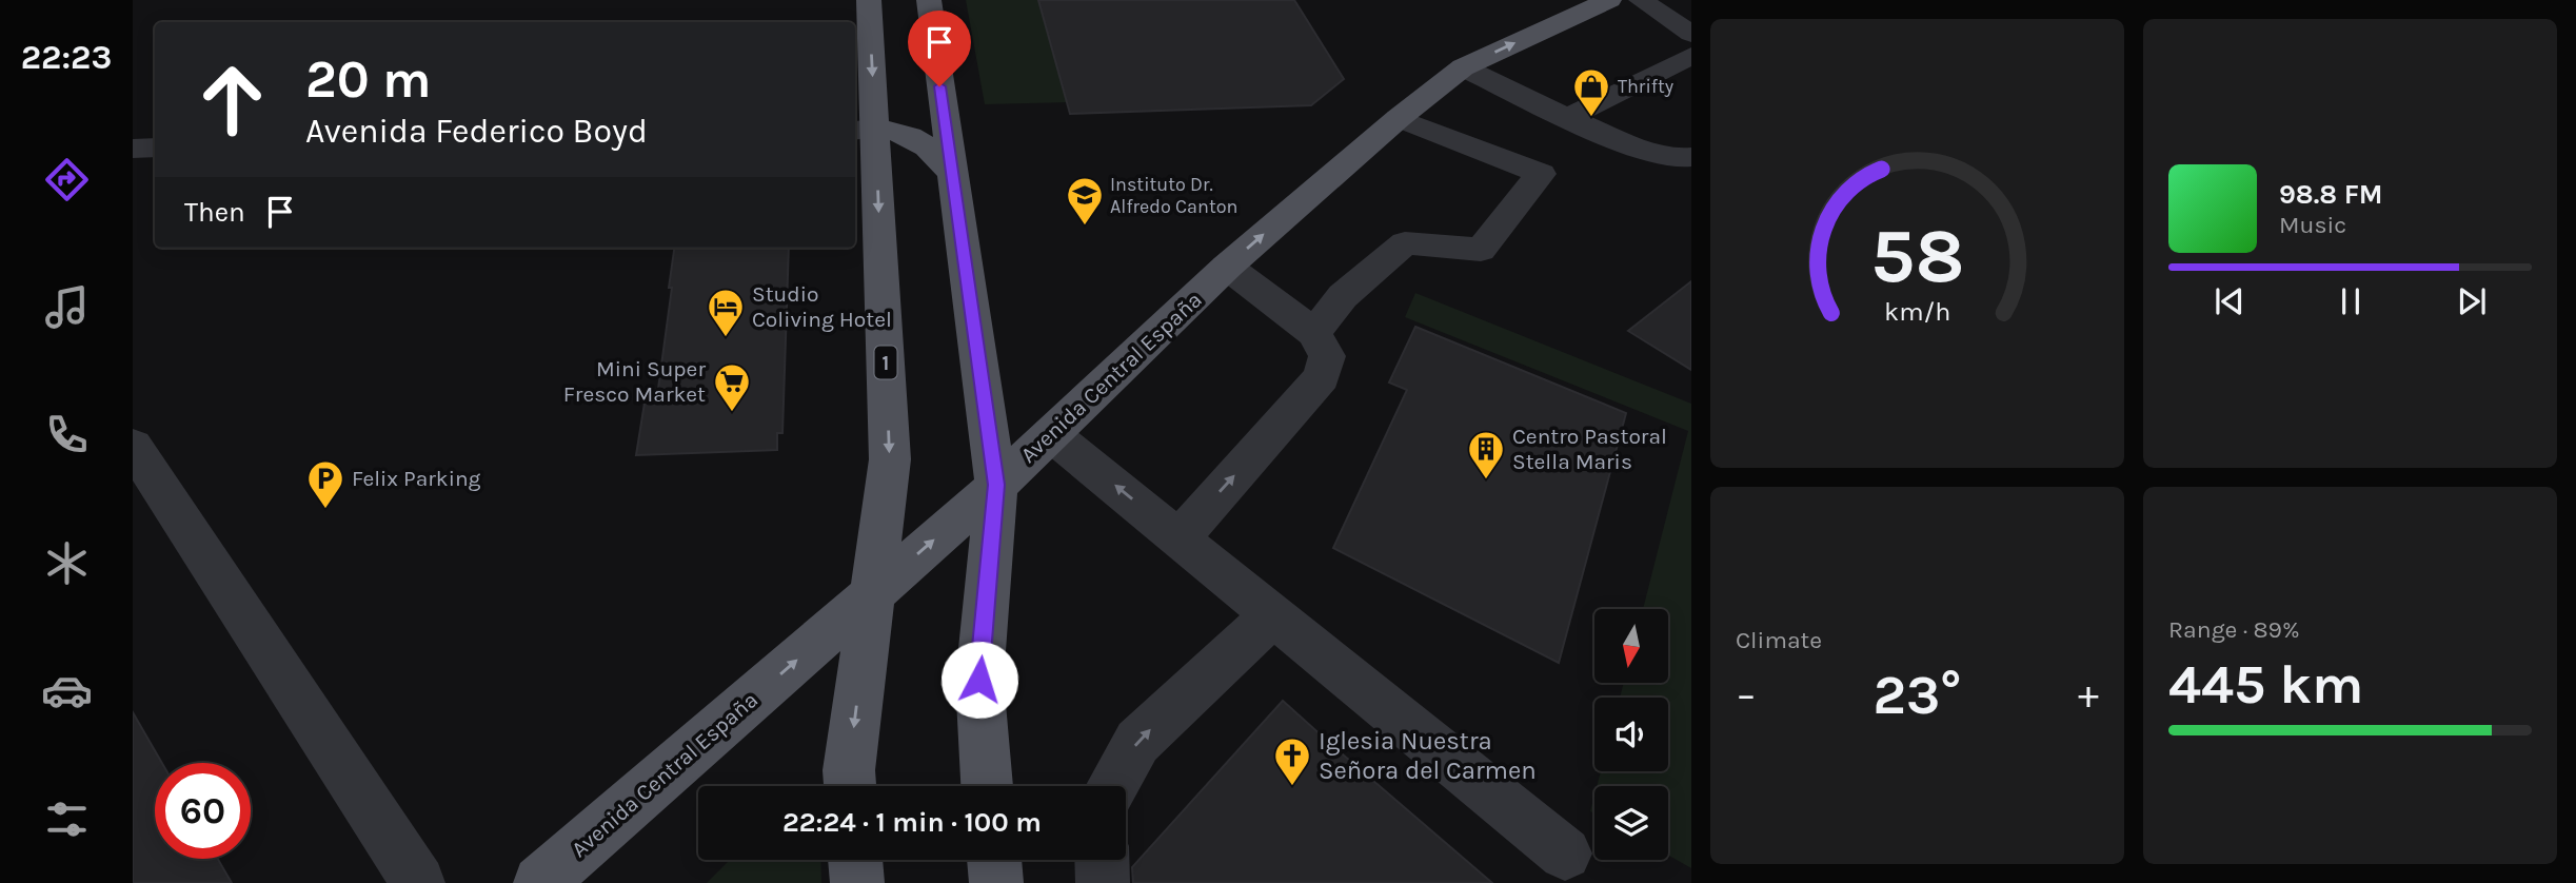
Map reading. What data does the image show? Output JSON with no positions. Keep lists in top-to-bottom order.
{
  "streets": {
    "main road": ["1", "Avenida Central España"]
  },
  "crossings": [
    ["1", "Avenida Central España"]
  ],
  "one_way": ["Avenida Central España"],
  "places": {
    "shop": ["Thrifty"],
    "school or university": ["Instituto Dr. Alfredo Canton"],
    "hotel": ["Studio Coliving Hotel"],
    "supermarket": ["Mini Super Fresco Market"],
    "building": ["Centro Pastoral Stella Maris"],
    "parking": ["Felix Parking"],
    "church": ["Iglesia Nuestra Señora del Carmen"]
  },
  "north": "bottom",
  "page": {
    "tabs": "22:23",
    "turn": ["20 m", "Avenida Federico Boyd"],
    "song": ["98.8 FM", "Music"],
    "then": "Then",
    "tile": [
      "Climate",
      ["Range · 89%", "445 km"]
    ],
    "heat": ["−", "23°", "+"],
    "limit": "60",
    "trip": "22:24 · 1 min · 100 m",
    "gauge": ["58", "km/h"]
  }
}
